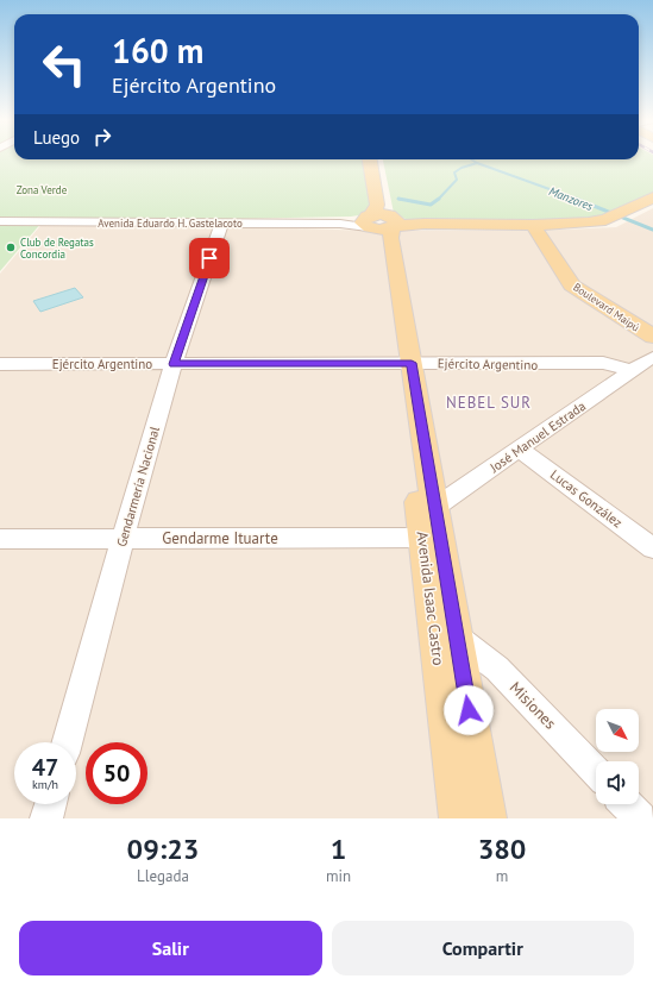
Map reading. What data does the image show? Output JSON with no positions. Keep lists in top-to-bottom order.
{
  "streets": {
    "main road": ["Avenida Eduardo H. Gastelacoto", "Boulevard Maipú", "Avenida Isaac Castro"],
    "street": [
      "Ejército Argentino",
      "José Manuel Estrada",
      "Gendarmería Nacional",
      "Lucas González",
      "Gendarme Ituarte",
      "Misiones"
    ]
  },
  "crossings": [
    ["Avenida Eduardo H. Gastelacoto", "Boulevard Maipú"],
    ["Avenida Eduardo H. Gastelacoto", "Gendarmería Nacional"],
    ["Avenida Eduardo H. Gastelacoto", "Avenida Isaac Castro"],
    ["Ejército Argentino", "José Manuel Estrada"],
    ["Ejército Argentino", "Gendarmería Nacional"],
    ["Ejército Argentino", "Avenida Isaac Castro"],
    ["José Manuel Estrada", "Lucas González"],
    ["José Manuel Estrada", "Gendarme Ituarte"],
    ["José Manuel Estrada", "Avenida Isaac Castro"],
    ["Gendarmería Nacional", "Gendarme Ituarte"],
    ["Gendarme Ituarte", "Avenida Isaac Castro"],
    ["Avenida Isaac Castro", "Misiones"]
  ],
  "districts": ["NEBEL SUR"],
  "water": ["Manzores"],
  "parks": ["Zona Verde"],
  "places": ["Club de Regatas Concordia"],
  "north": "bottom right",
  "page": {
    "turn": ["160 m", "Ejército Argentino"],
    "then": "Luego",
    "speed": "47 km/h",
    "limit": "50",
    "eta": [
      "09:23",
      "Llegada",
      "1",
      "min",
      "380",
      "m"
    ],
    "buttons": ["Salir", "Compartir"]
  }
}
